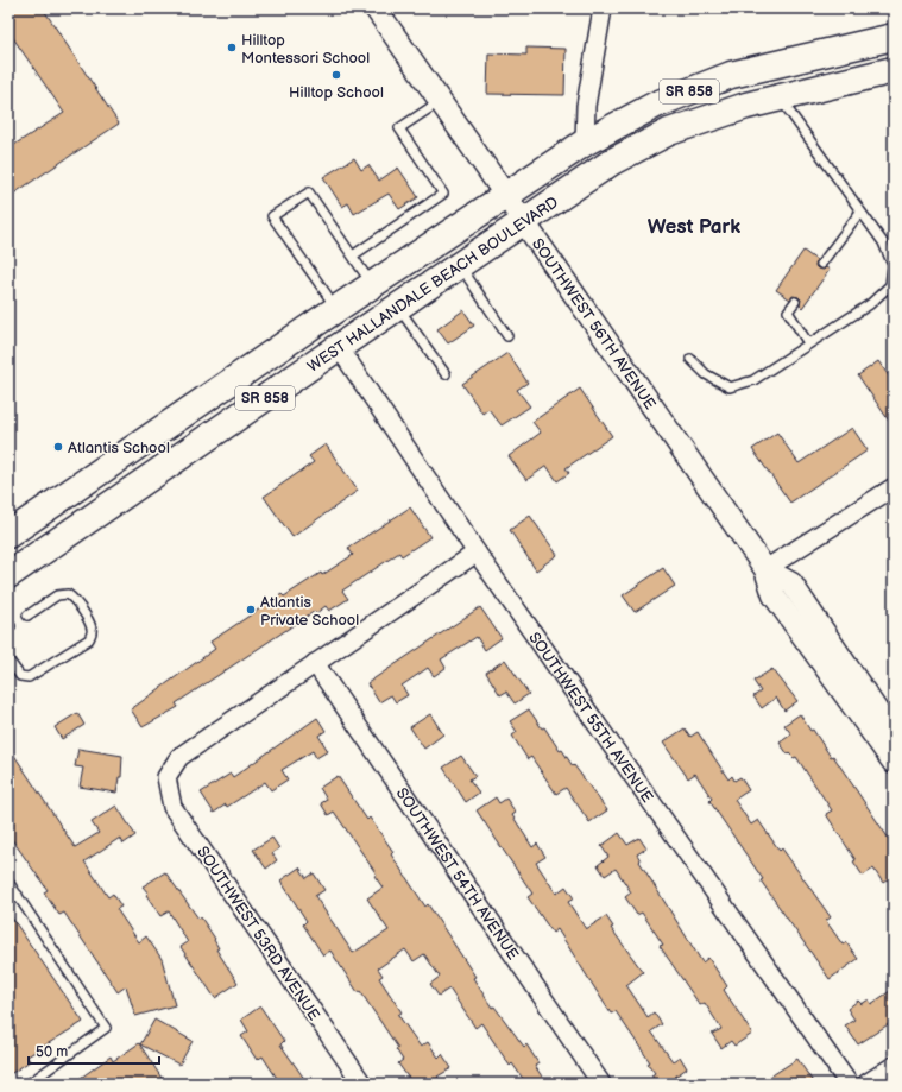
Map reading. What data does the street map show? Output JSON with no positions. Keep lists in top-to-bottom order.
{
  "streets": {
    "main road": ["SR 858", "WEST HALLANDALE BEACH BOULEVARD"],
    "street": [
      "SOUTHWEST 56TH AVENUE",
      "SOUTHWEST 55TH AVENUE",
      "SOUTHWEST 54TH AVENUE",
      "SOUTHWEST 53RD AVENUE"
    ]
  },
  "crossings": [
    ["WEST HALLANDALE BEACH BOULEVARD", "SOUTHWEST 56TH AVENUE"],
    ["WEST HALLANDALE BEACH BOULEVARD", "SOUTHWEST 55TH AVENUE"],
    ["SOUTHWEST 54TH AVENUE", "SOUTHWEST 53RD AVENUE"]
  ],
  "districts": ["West Park"],
  "places": [
    "Hilltop Montessori School",
    "Hilltop School",
    "Atlantis School",
    "Atlantis Private School"
  ],
  "scale_bar": "50 m"
}
